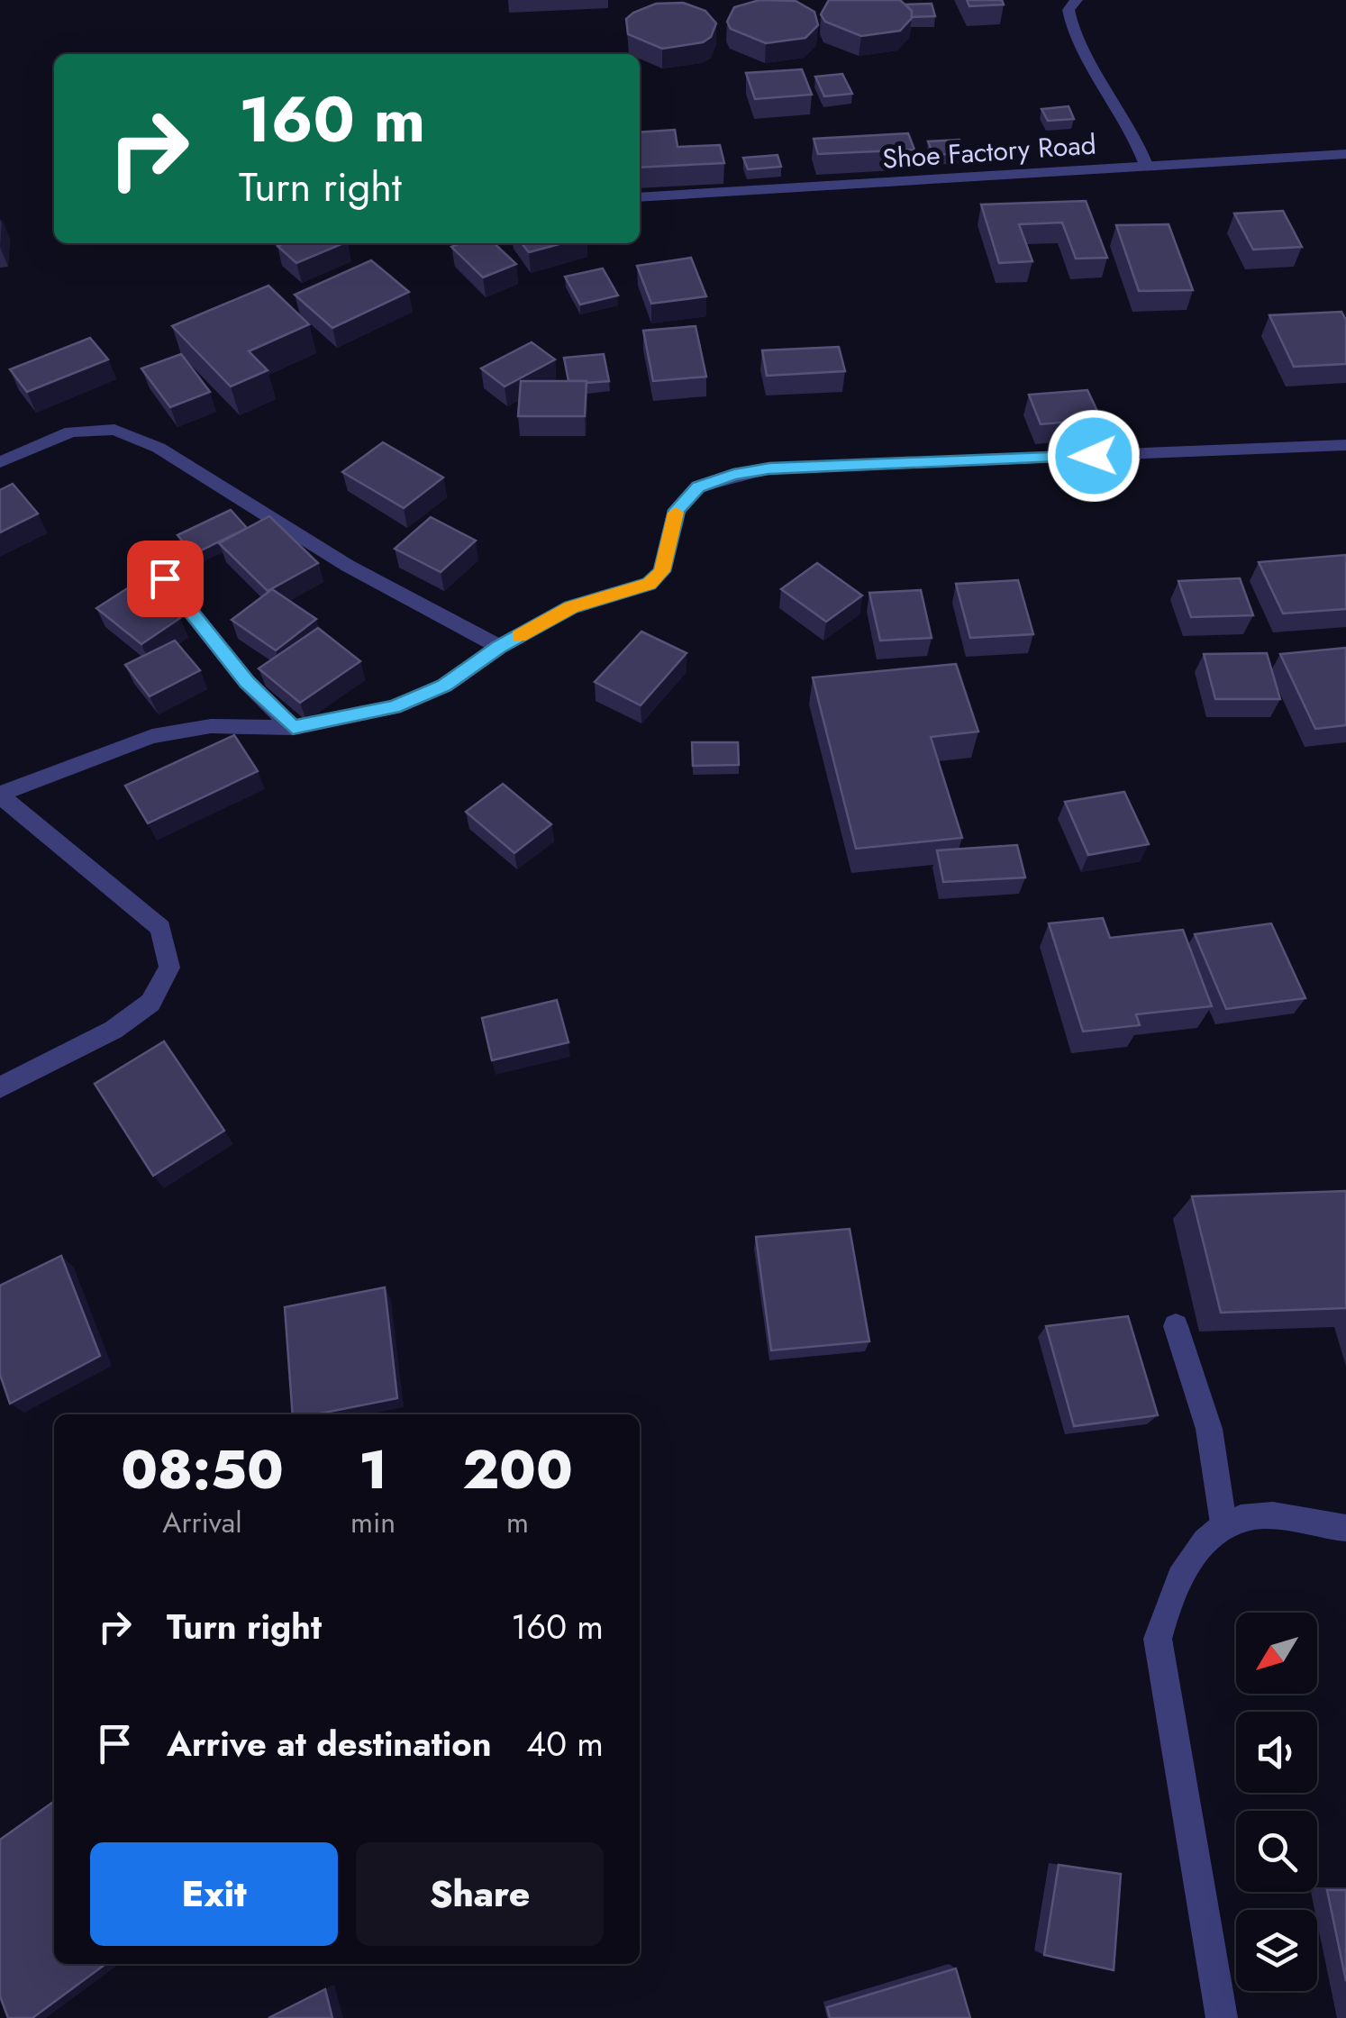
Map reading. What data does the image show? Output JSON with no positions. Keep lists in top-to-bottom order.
{
  "streets": {
    "street": ["Shoe Factory Road"]
  },
  "north": "bottom left",
  "page": {
    "turn": ["160 m", "Turn right"],
    "eta": [
      "08:50",
      "Arrival",
      "1",
      "min",
      "200",
      "m"
    ],
    "list": [
      {
        "name": "Turn right",
        "value": "160 m"
      },
      {
        "name": "Arrive at destination",
        "value": "40 m"
      }
    ],
    "buttons": ["Exit", "Share"]
  }
}
